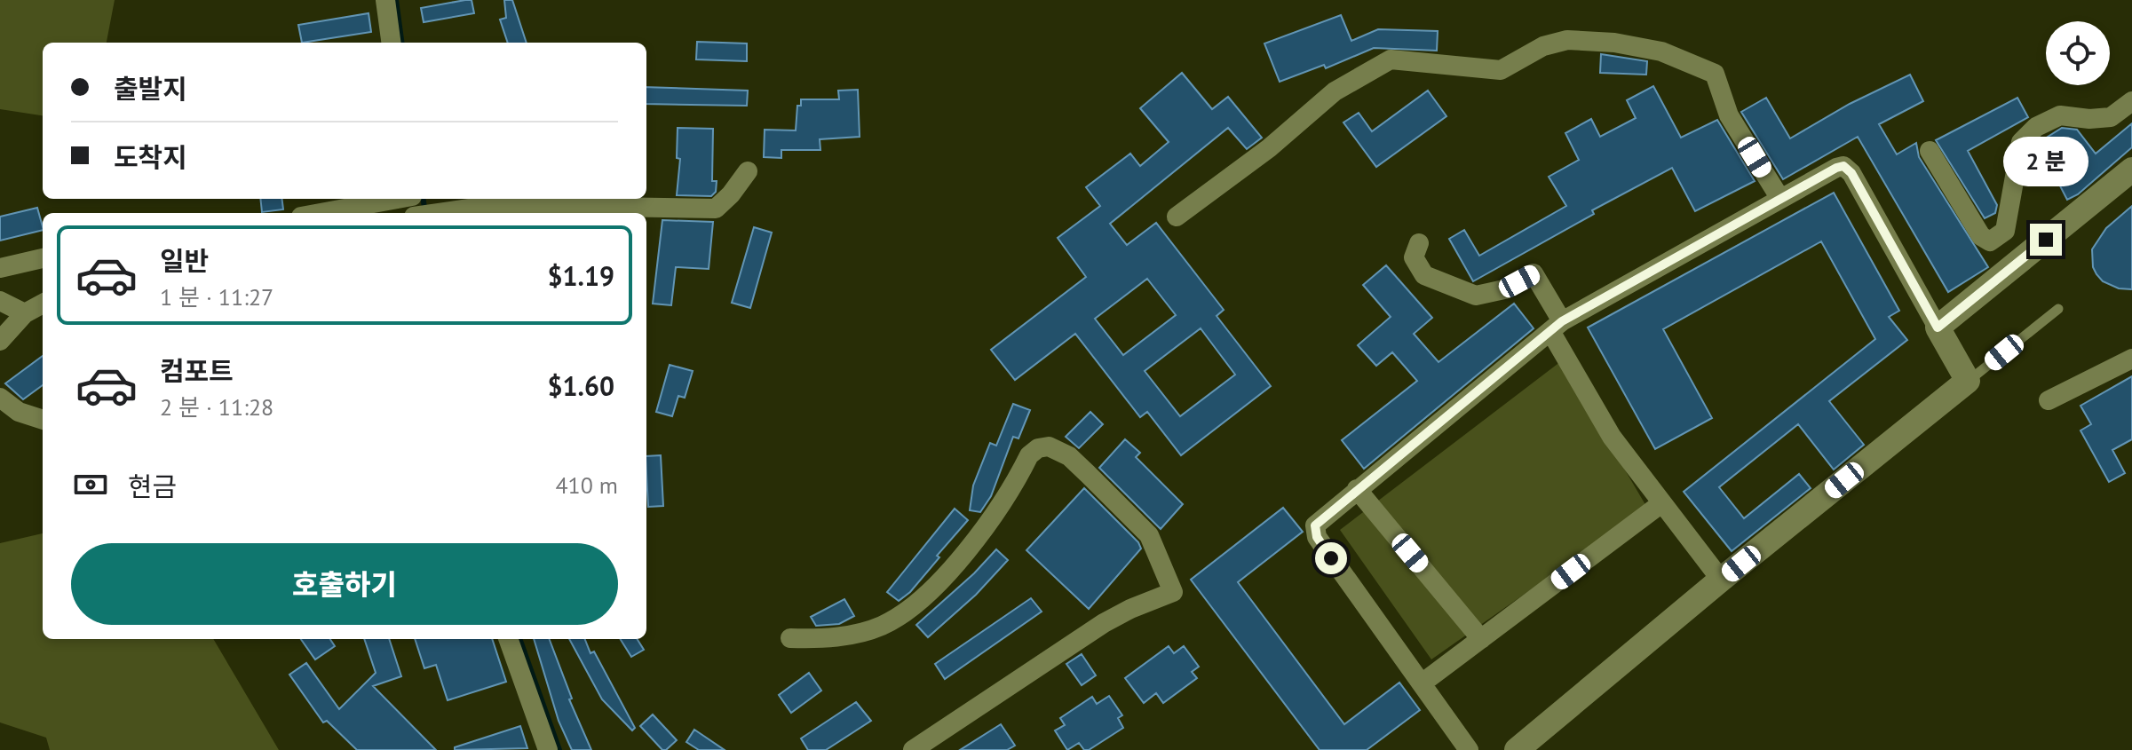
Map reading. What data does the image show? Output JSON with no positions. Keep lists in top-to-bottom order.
{
  "page": {
    "banner": ["출발지", "도착지"],
    "bubble": "2 분",
    "list": [
      {
        "name": "일반",
        "note": "1 분 · 11:27",
        "value": "$1.19"
      },
      {
        "name": "컴포트",
        "note": "2 분 · 11:28",
        "value": "$1.60"
      }
    ],
    "pay": ["현금", "410 m"],
    "buttons": "호출하기"
  }
}
